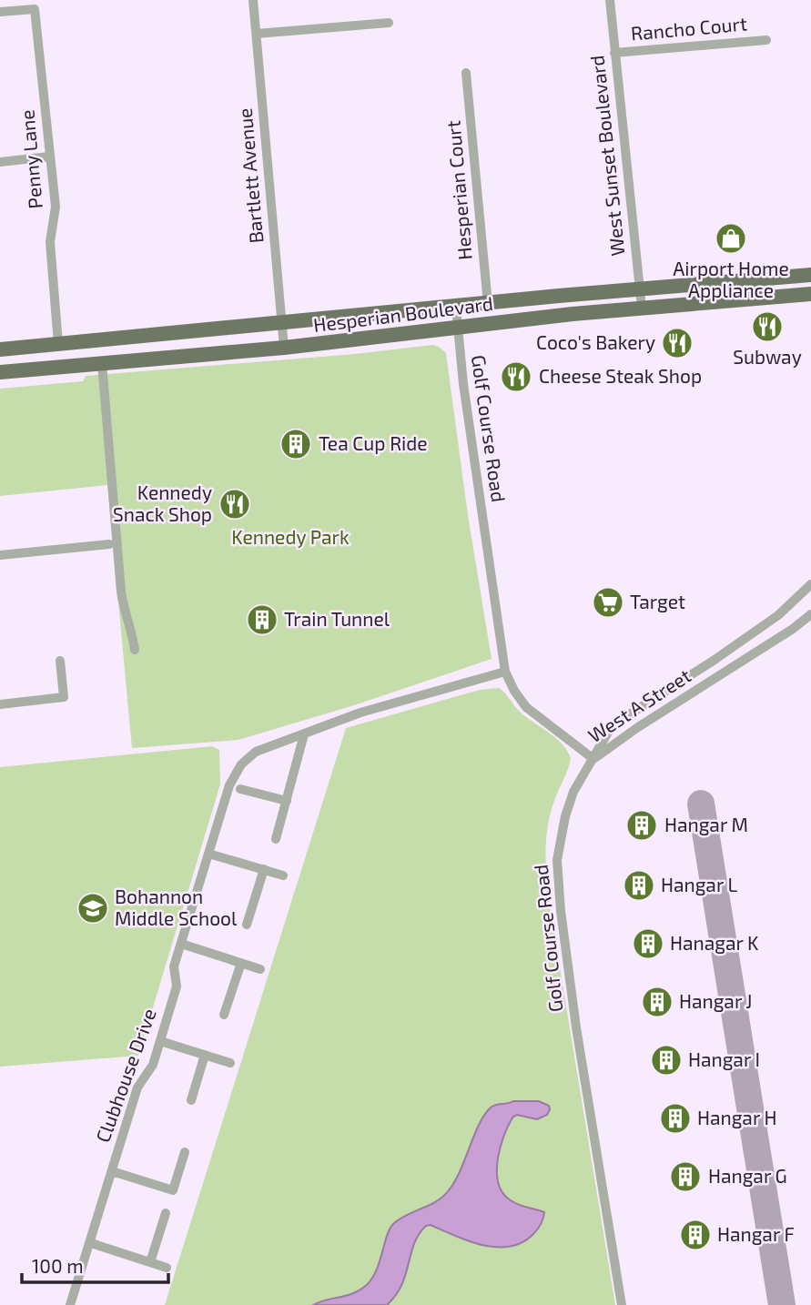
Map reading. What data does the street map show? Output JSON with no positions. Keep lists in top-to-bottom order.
{
  "streets": {
    "main road": ["Hesperian Boulevard"],
    "street": [
      "Rancho Court",
      "West Sunset Boulevard",
      "Penny Lane",
      "Bartlett Avenue",
      "Hesperian Court",
      "Golf Course Road",
      "West A Street",
      "Clubhouse Drive"
    ]
  },
  "crossings": [
    ["Rancho Court", "West Sunset Boulevard"],
    ["West Sunset Boulevard", "Hesperian Boulevard"],
    ["Penny Lane", "Hesperian Boulevard"],
    ["Bartlett Avenue", "Hesperian Boulevard"],
    ["Hesperian Court", "Hesperian Boulevard"],
    ["Hesperian Boulevard", "Golf Course Road"],
    ["Golf Course Road", "West A Street"],
    ["Golf Course Road", "Clubhouse Drive"]
  ],
  "parks": ["Kennedy Park"],
  "places": {
    "shop": ["Airport Home Appliance"],
    "restaurant": [
      "Subway",
      "Coco's Bakery",
      "Cheese Steak Shop",
      "Kennedy Snack Shop"
    ],
    "building": [
      "Tea Cup Ride",
      "Train Tunnel",
      "Hangar M",
      "Hangar L",
      "Hanagar K",
      "Hangar J",
      "Hangar I",
      "Hangar H",
      "Hangar G",
      "Hangar F"
    ],
    "supermarket": ["Target"],
    "school or university": ["Bohannon Middle School"]
  },
  "scale_bar": "100 m"
}
